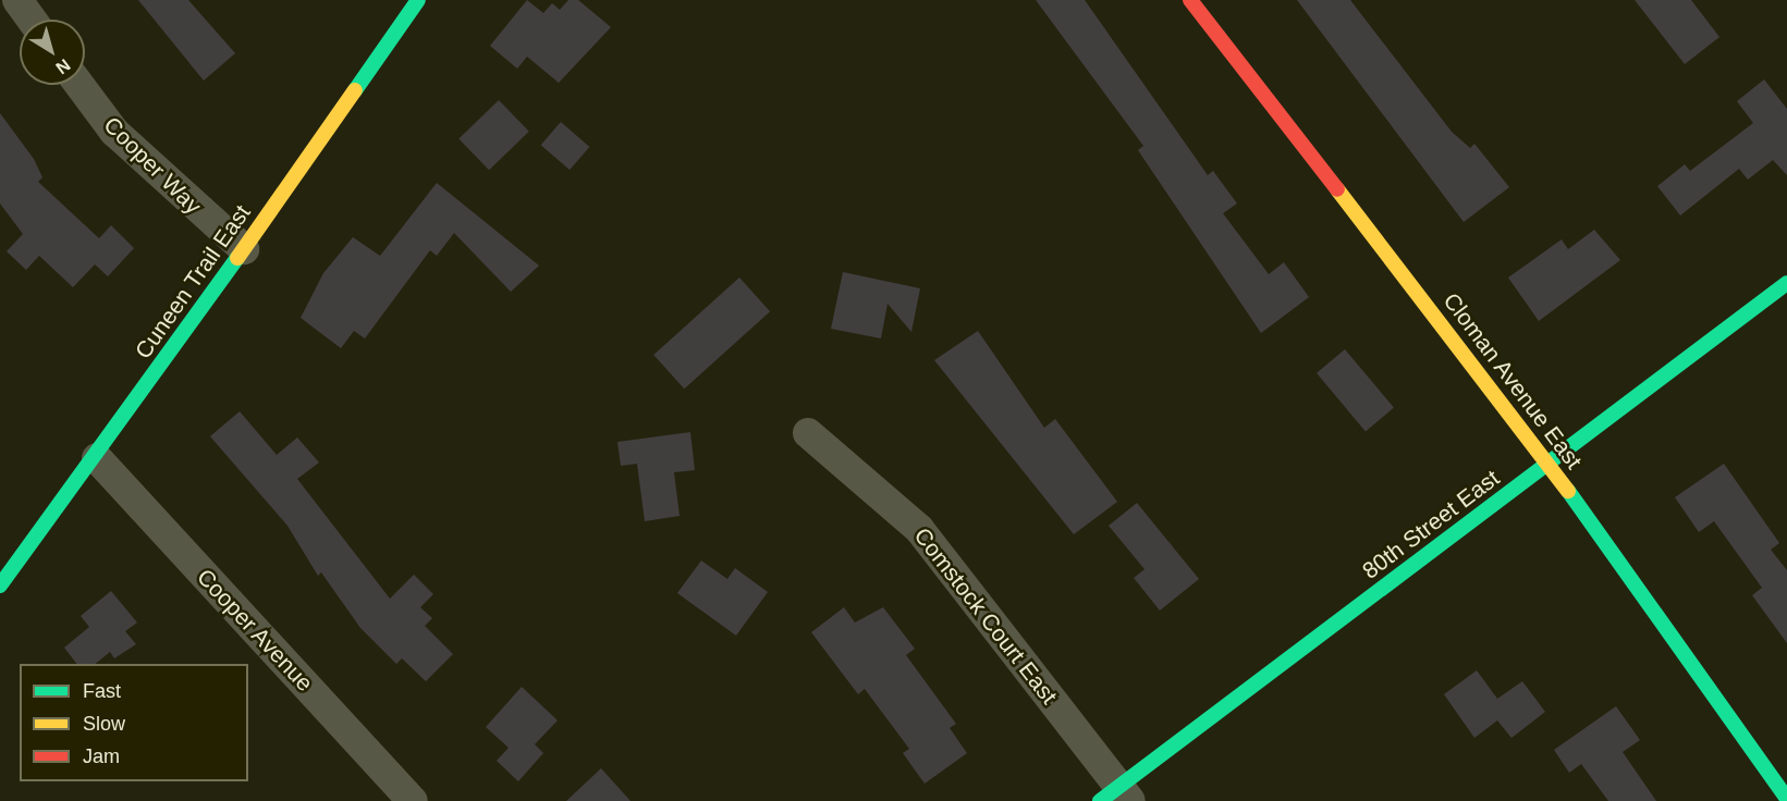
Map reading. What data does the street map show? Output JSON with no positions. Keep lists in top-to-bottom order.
{
  "streets": {
    "street": [
      "Cooper Way",
      "Cuneen Trail East",
      "Cloman Avenue East",
      "80th Street East",
      "Comstock Court East",
      "Cooper Avenue"
    ]
  },
  "crossings": [
    ["Cooper Way", "Cuneen Trail East"],
    ["Cuneen Trail East", "Cooper Avenue"],
    ["Cloman Avenue East", "80th Street East"],
    ["80th Street East", "Comstock Court East"]
  ],
  "legend": ["Fast", "Slow", "Jam"],
  "north": "bottom right"
}
